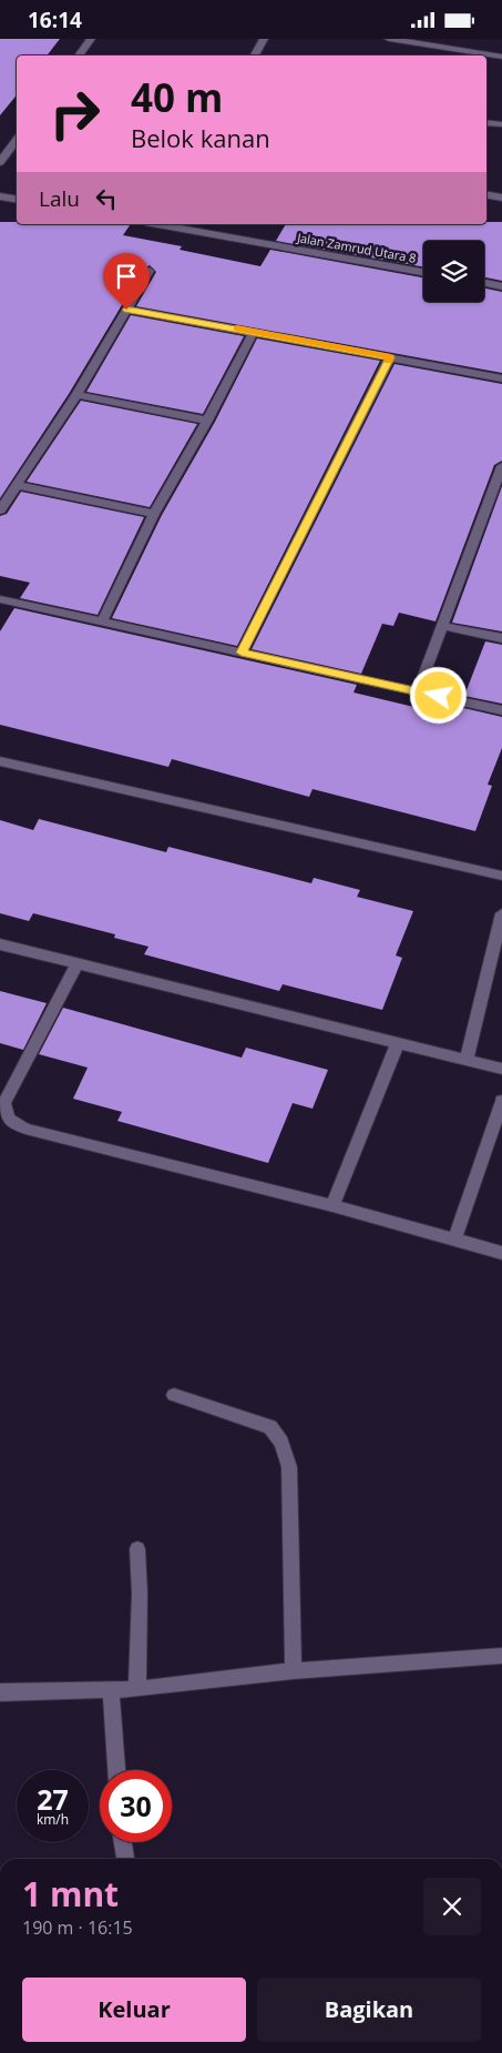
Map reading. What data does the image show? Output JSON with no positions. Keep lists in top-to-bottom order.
{
  "streets": {
    "street": ["Jalan Zamrud Utara 8"]
  },
  "page": {
    "status": "16:14",
    "turn": ["40 m", "Belok kanan"],
    "then": "Lalu",
    "speed": "27 km/h",
    "limit": "30",
    "heading": ["1 mnt", "190 m · 16:15"],
    "buttons": ["Keluar", "Bagikan"]
  }
}
